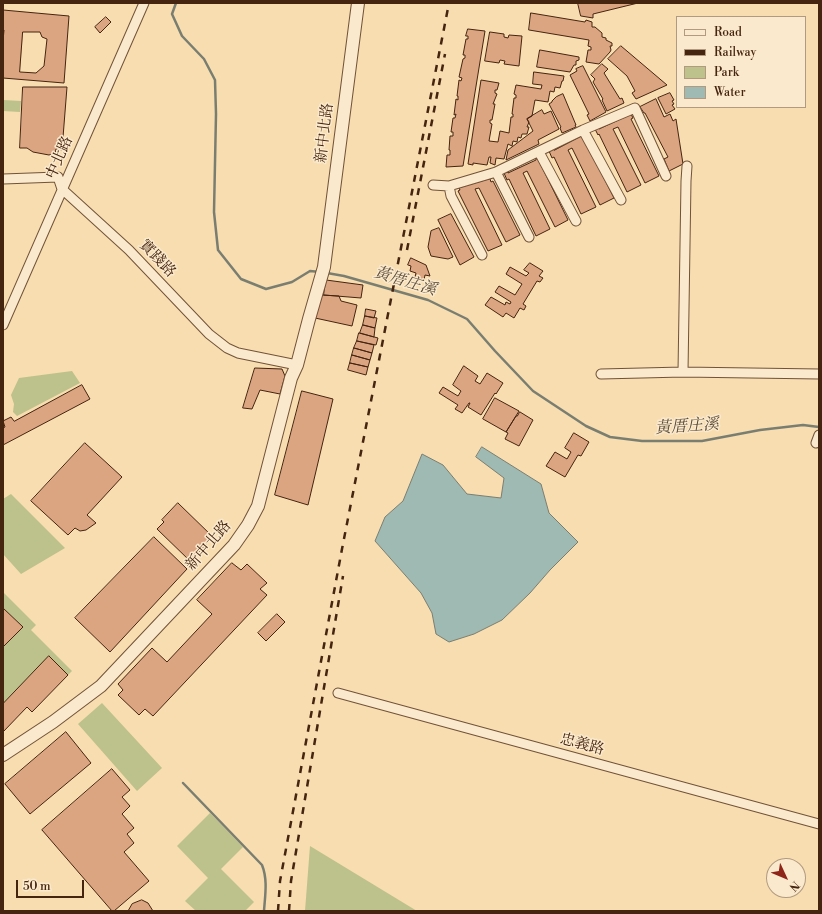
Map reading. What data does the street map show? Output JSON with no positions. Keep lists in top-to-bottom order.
{
  "streets": {
    "street": [
      "新中北路",
      "中北路",
      "實踐路",
      "忠義路"
    ]
  },
  "crossings": [
    ["新中北路", "實踐路"],
    ["中北路", "實踐路"]
  ],
  "water": ["黃厝庄溪"],
  "legend": [
    "Road",
    "Railway",
    "Park",
    "Water"
  ],
  "scale_bar": "50 m",
  "north": "bottom right"
}
